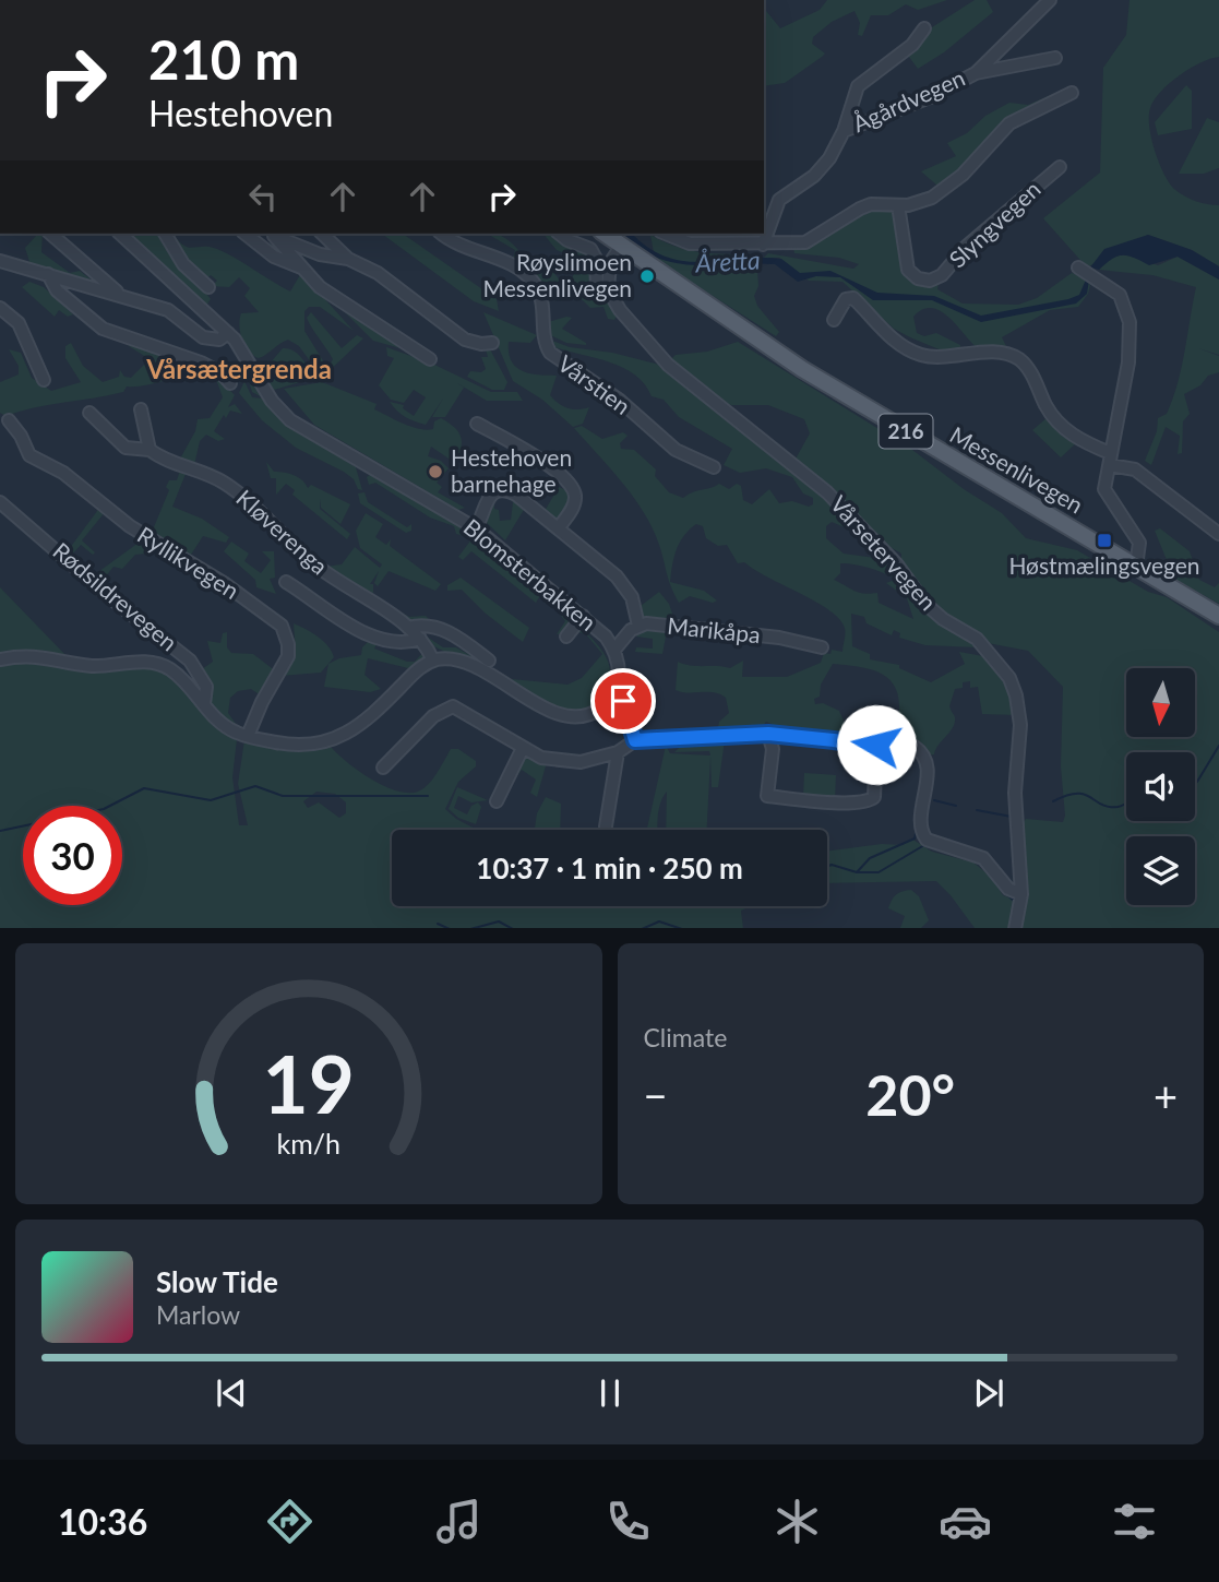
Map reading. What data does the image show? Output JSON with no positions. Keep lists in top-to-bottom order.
{
  "streets": {
    "main road": ["216", "Messenlivegen"],
    "street": [
      "Ågårdvegen",
      "Slyngvegen",
      "Vårstien",
      "Kløverenga",
      "Vårsetervegen",
      "Ryllikvegen",
      "Blomsterbakken",
      "Rødsildrevegen",
      "Marikåpa"
    ]
  },
  "crossings": [
    ["Blomsterbakken", "Marikåpa"]
  ],
  "districts": ["Vårsætergrenda"],
  "water": ["Åretta"],
  "places": {
    "other": ["Røyslimoen Messenlivegen", "Hestehoven barnehage"],
    "transit": ["Høstmælingsvegen"]
  },
  "north": "bottom",
  "page": {
    "turn": ["210 m", "Hestehoven"],
    "limit": "30",
    "trip": "10:37 · 1 min · 250 m",
    "tile": "Climate",
    "heat": ["−", "20°", "+"],
    "song": ["Slow Tide", "Marlow"],
    "tabs": "10:36",
    "gauge": ["19", "km/h"]
  }
}
